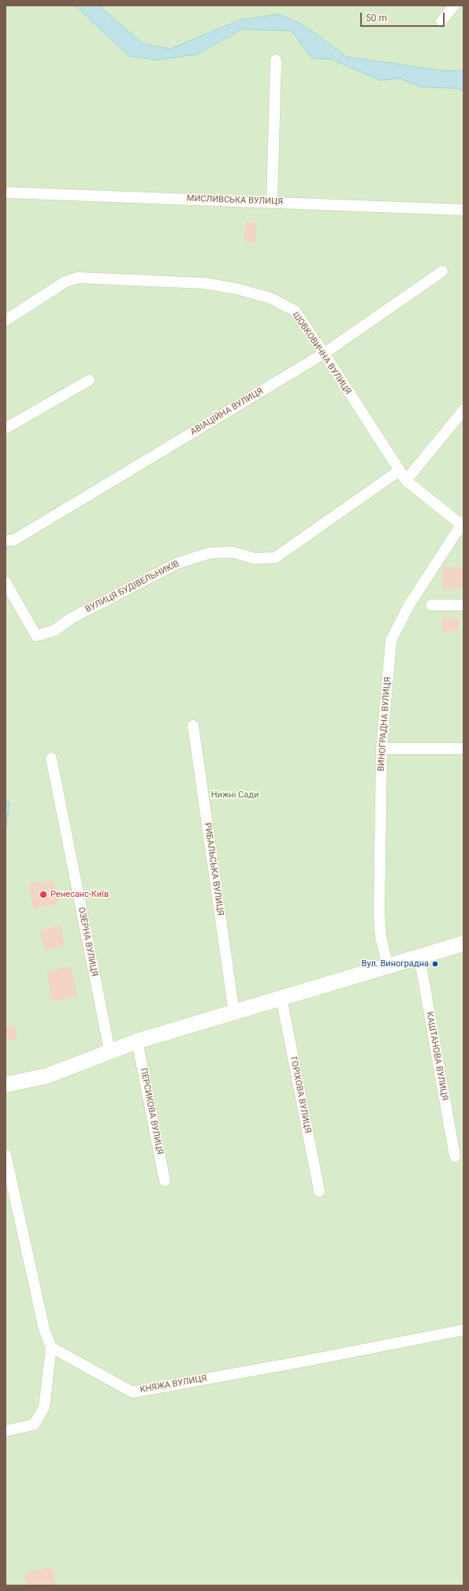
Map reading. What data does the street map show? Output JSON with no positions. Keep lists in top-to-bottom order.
{
  "streets": {
    "street": [
      "МИСЛИВСЬКА ВУЛИЦЯ",
      "ШОВКОВИЧНА ВУЛИЦЯ",
      "АВІАЦІЙНА ВУЛИЦЯ",
      "ВУЛИЦЯ БУДІВЕЛЬНИКІВ",
      "ВИНОГРАДНА ВУЛИЦЯ",
      "РИБАЛЬСЬКА ВУЛИЦЯ",
      "ОЗЕРНА ВУЛИЦЯ",
      "КАШТАНОВА ВУЛИЦЯ",
      "ГОРІХОВА ВУЛИЦЯ",
      "ПЕРСИКОВА ВУЛИЦЯ",
      "КНЯЖА ВУЛИЦЯ"
    ]
  },
  "crossings": [
    ["ШОВКОВИЧНА ВУЛИЦЯ", "АВІАЦІЙНА ВУЛИЦЯ"],
    ["ШОВКОВИЧНА ВУЛИЦЯ", "ВУЛИЦЯ БУДІВЕЛЬНИКІВ"],
    ["ШОВКОВИЧНА ВУЛИЦЯ", "ВИНОГРАДНА ВУЛИЦЯ"]
  ],
  "parks": ["Нижні Сади"],
  "places": ["Ренесанс-Київ", "Вул. Виноградна"],
  "scale_bar": "50 m"
}
